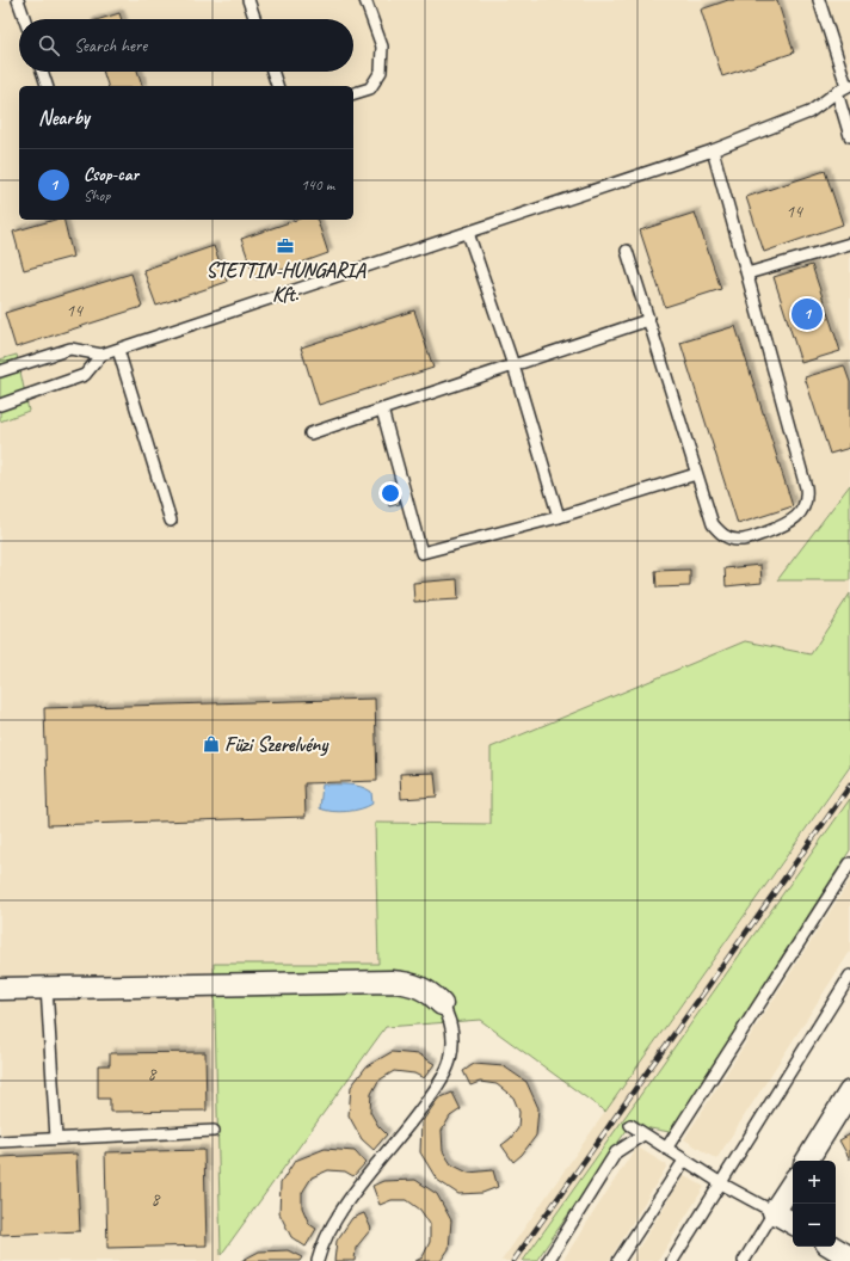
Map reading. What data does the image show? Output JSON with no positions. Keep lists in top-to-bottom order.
{
  "places": {
    "office": ["STETTIN-HUNGARIA Kft."],
    "shop": ["Füzi Szerelvény"]
  },
  "house_numbers": [
    "14",
    "14",
    "8",
    "8"
  ],
  "page": {
    "search": "Search here",
    "heading": "Nearby",
    "list": [
      {
        "mark": "1",
        "name": "Csop-car",
        "note": "Shop",
        "value": "140 m"
      }
    ],
    "pins": "1",
    "map_buttons": ["+", "−"]
  }
}
